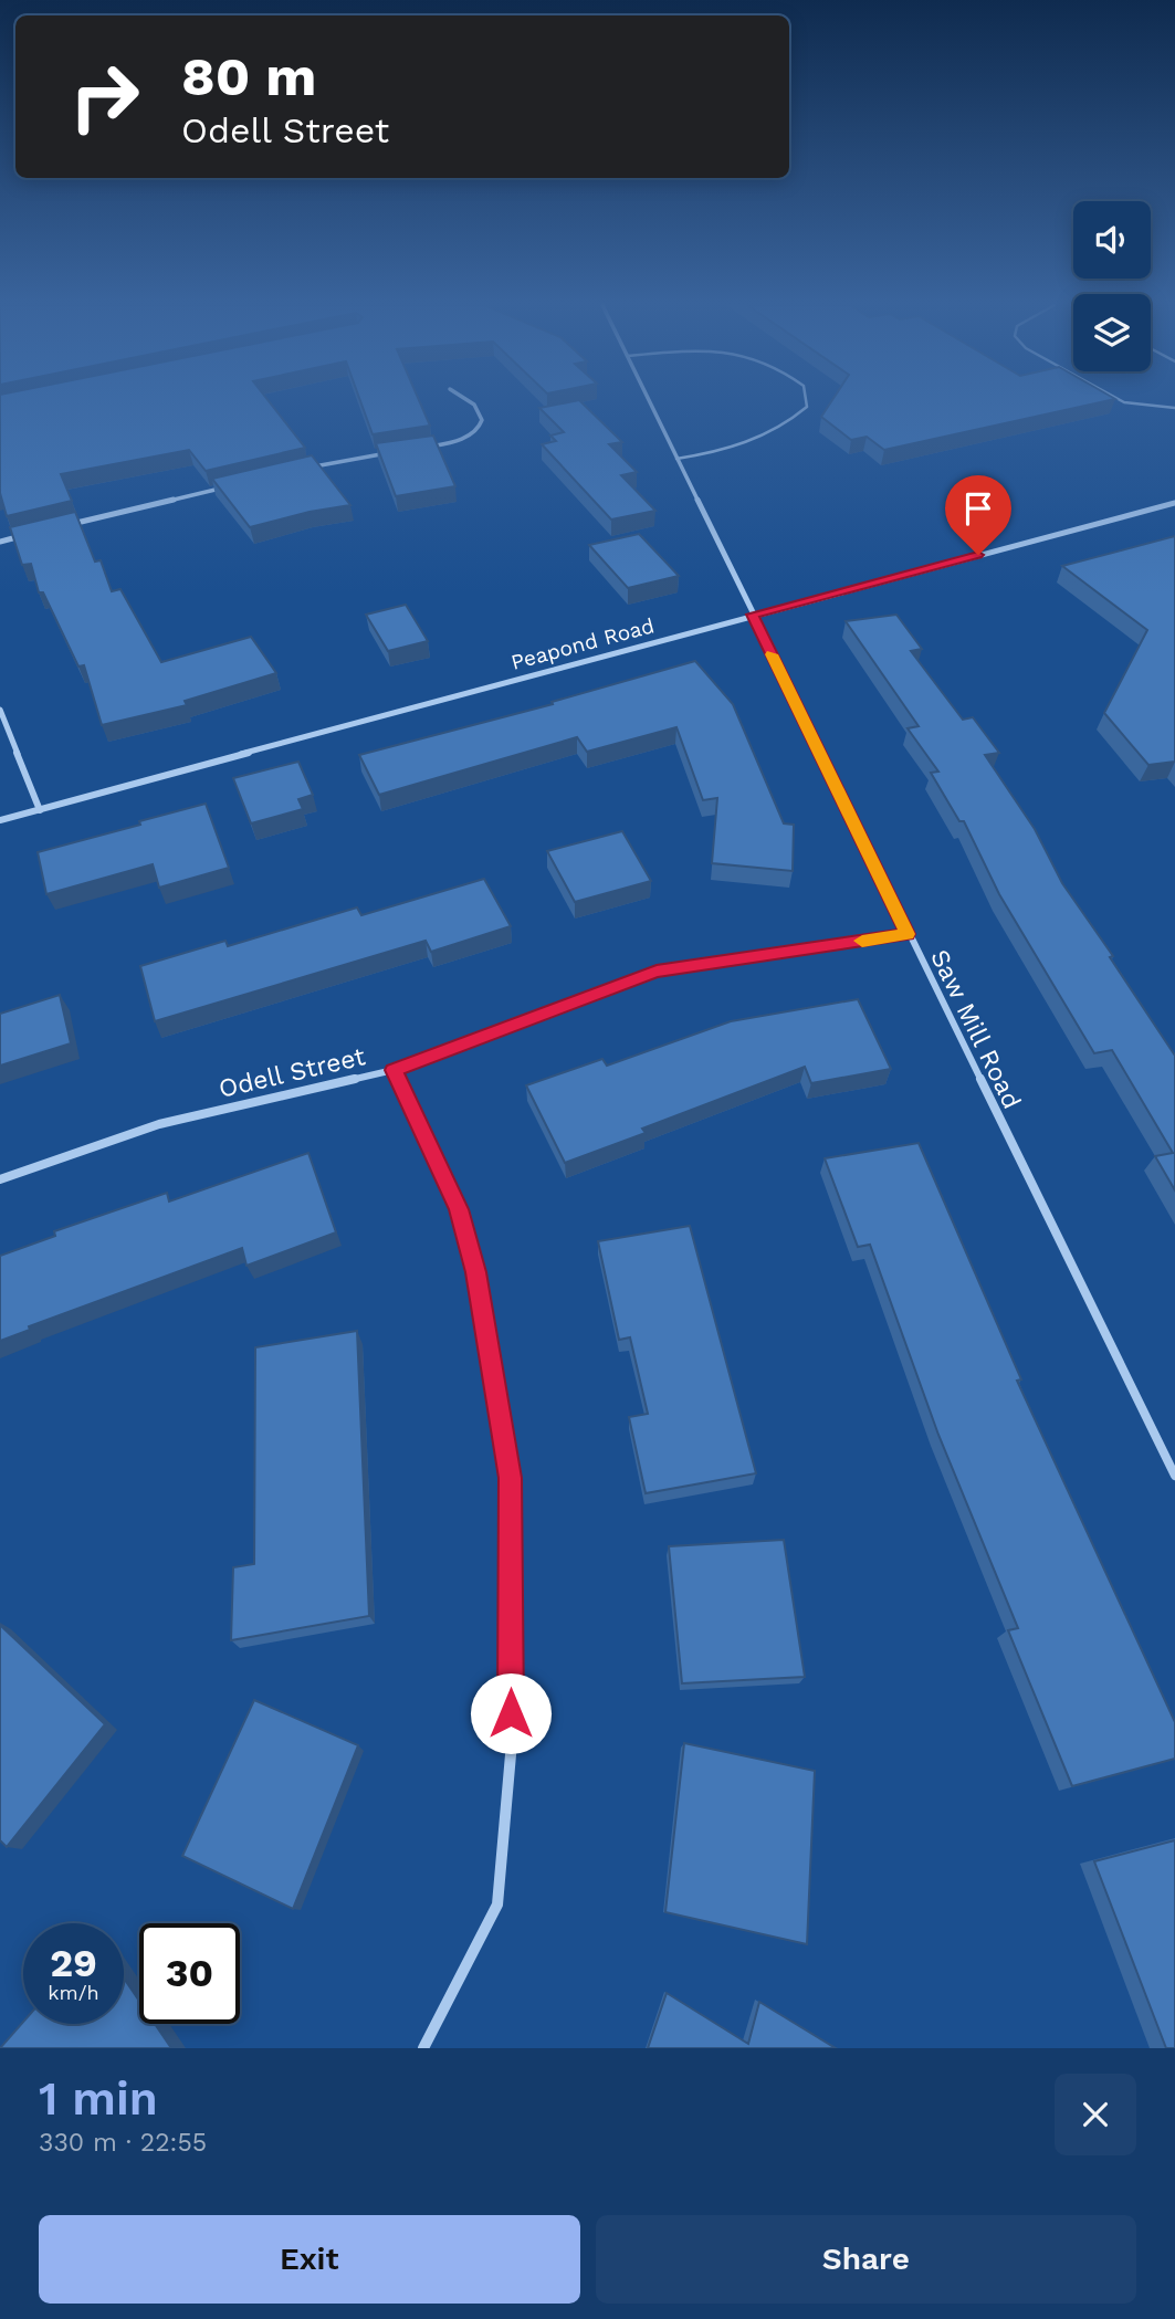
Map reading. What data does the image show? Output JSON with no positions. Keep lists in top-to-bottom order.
{
  "streets": {
    "street": ["Peapond Road", "Saw Mill Road", "Odell Street"]
  },
  "crossings": [
    ["Peapond Road", "Saw Mill Road"],
    ["Saw Mill Road", "Odell Street"]
  ],
  "page": {
    "turn": ["80 m", "Odell Street"],
    "speed": "29 km/h",
    "limit": "30",
    "heading": ["1 min", "330 m · 22:55"],
    "buttons": ["Exit", "Share"]
  }
}
